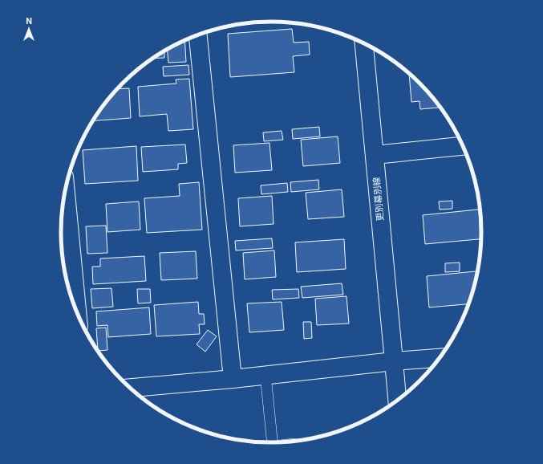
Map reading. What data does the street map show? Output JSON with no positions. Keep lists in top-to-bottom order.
{
  "streets": {
    "street": ["更別幕別線"]
  },
  "north": "top"
}
